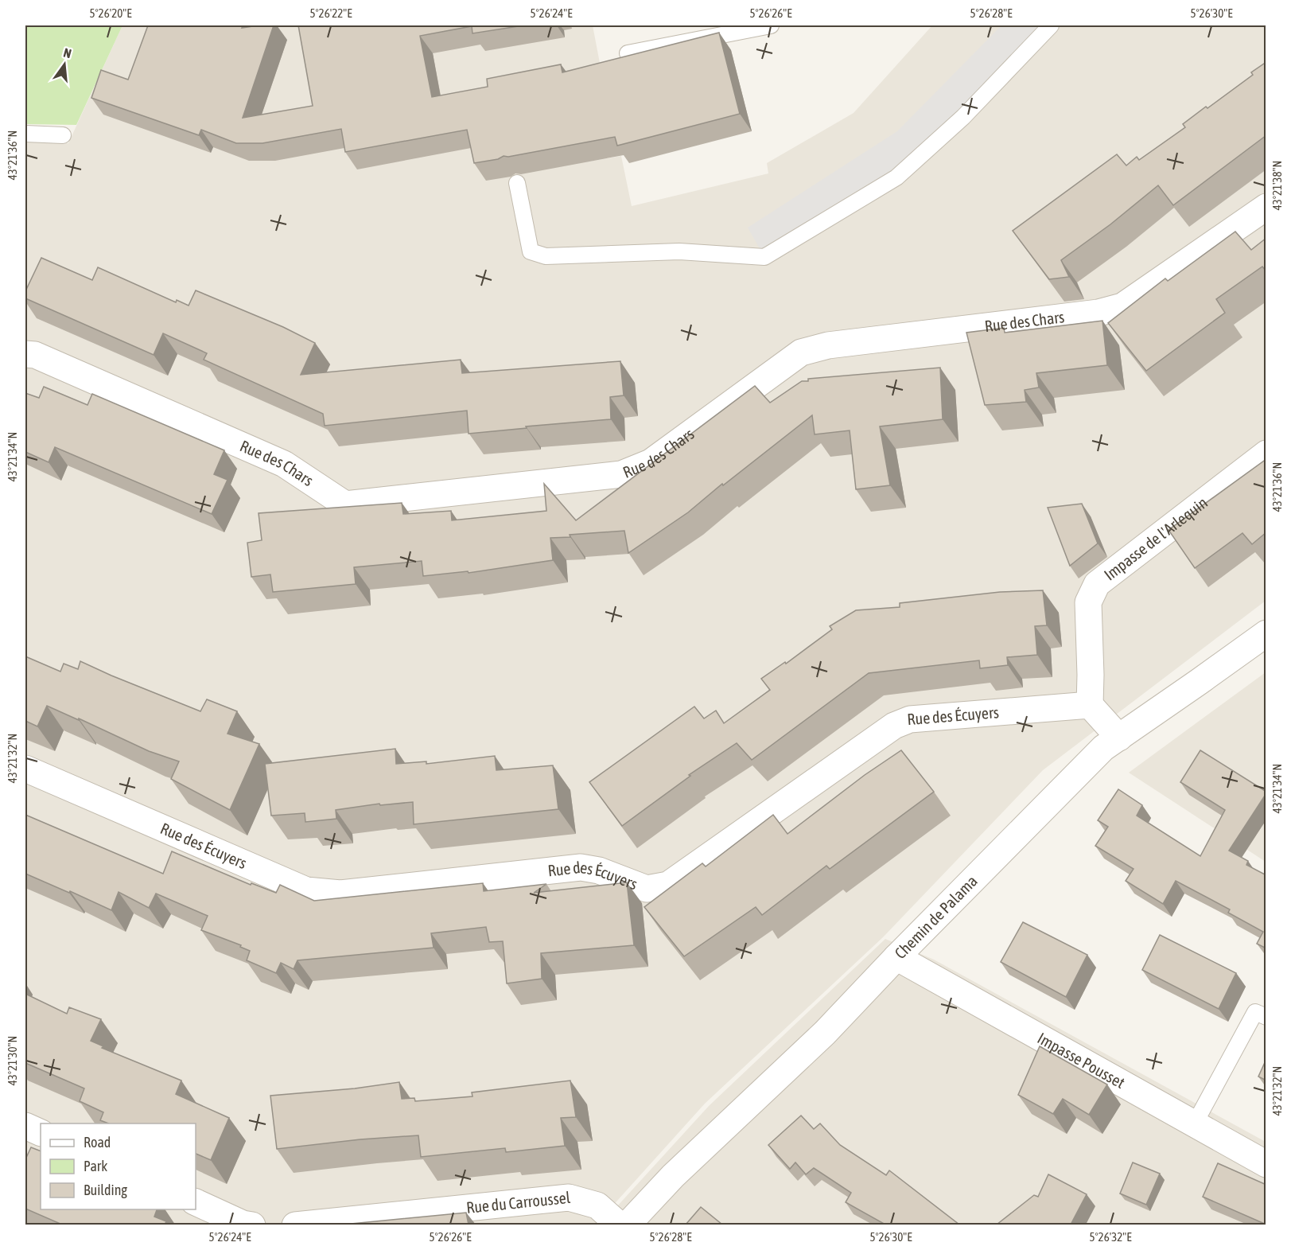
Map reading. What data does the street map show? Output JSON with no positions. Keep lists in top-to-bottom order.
{
  "streets": {
    "street": [
      "Rue des Chars",
      "Impasse de l'Arlequin",
      "Rue des Écuyers",
      "Chemin de Palama",
      "Impasse Pousset",
      "Rue du Carroussel"
    ]
  },
  "crossings": [
    ["Impasse de l'Arlequin", "Rue des Écuyers"],
    ["Chemin de Palama", "Impasse Pousset"]
  ],
  "legend": ["Road", "Park", "Building"],
  "north": "top",
  "coordinates": [
    "5°26'20\"E",
    "5°26'22\"E",
    "5°26'24\"E",
    "5°26'26\"E",
    "5°26'28\"E",
    "5°26'30\"E",
    "43°21'36\"N",
    "43°21'38\"N",
    "43°21'34\"N",
    "43°21'32\"N",
    "43°21'30\"N",
    "5°26'32\"E"
  ]
}
